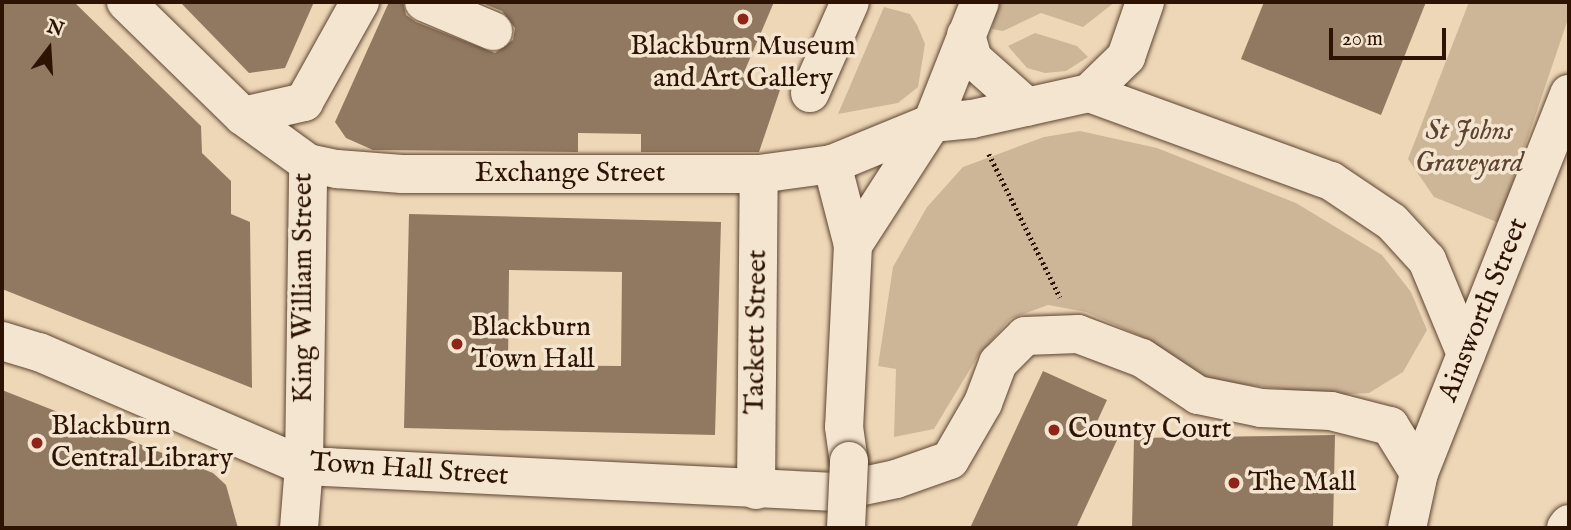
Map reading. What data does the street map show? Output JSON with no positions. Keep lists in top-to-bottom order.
{
  "streets": {
    "street": [
      "Exchange Street",
      "King William Street",
      "Ainsworth Street",
      "Tackett Street",
      "Town Hall Street"
    ]
  },
  "crossings": [
    ["Exchange Street", "King William Street"],
    ["Exchange Street", "Tackett Street"],
    ["King William Street", "Town Hall Street"],
    ["Tackett Street", "Town Hall Street"]
  ],
  "parks": ["St Johns Graveyard"],
  "places": [
    "Blackburn Museum and Art Gallery",
    "Blackburn Town Hall",
    "County Court",
    "Blackburn Central Library",
    "The Mall"
  ],
  "scale_bar": "20 m",
  "north": "top"
}
